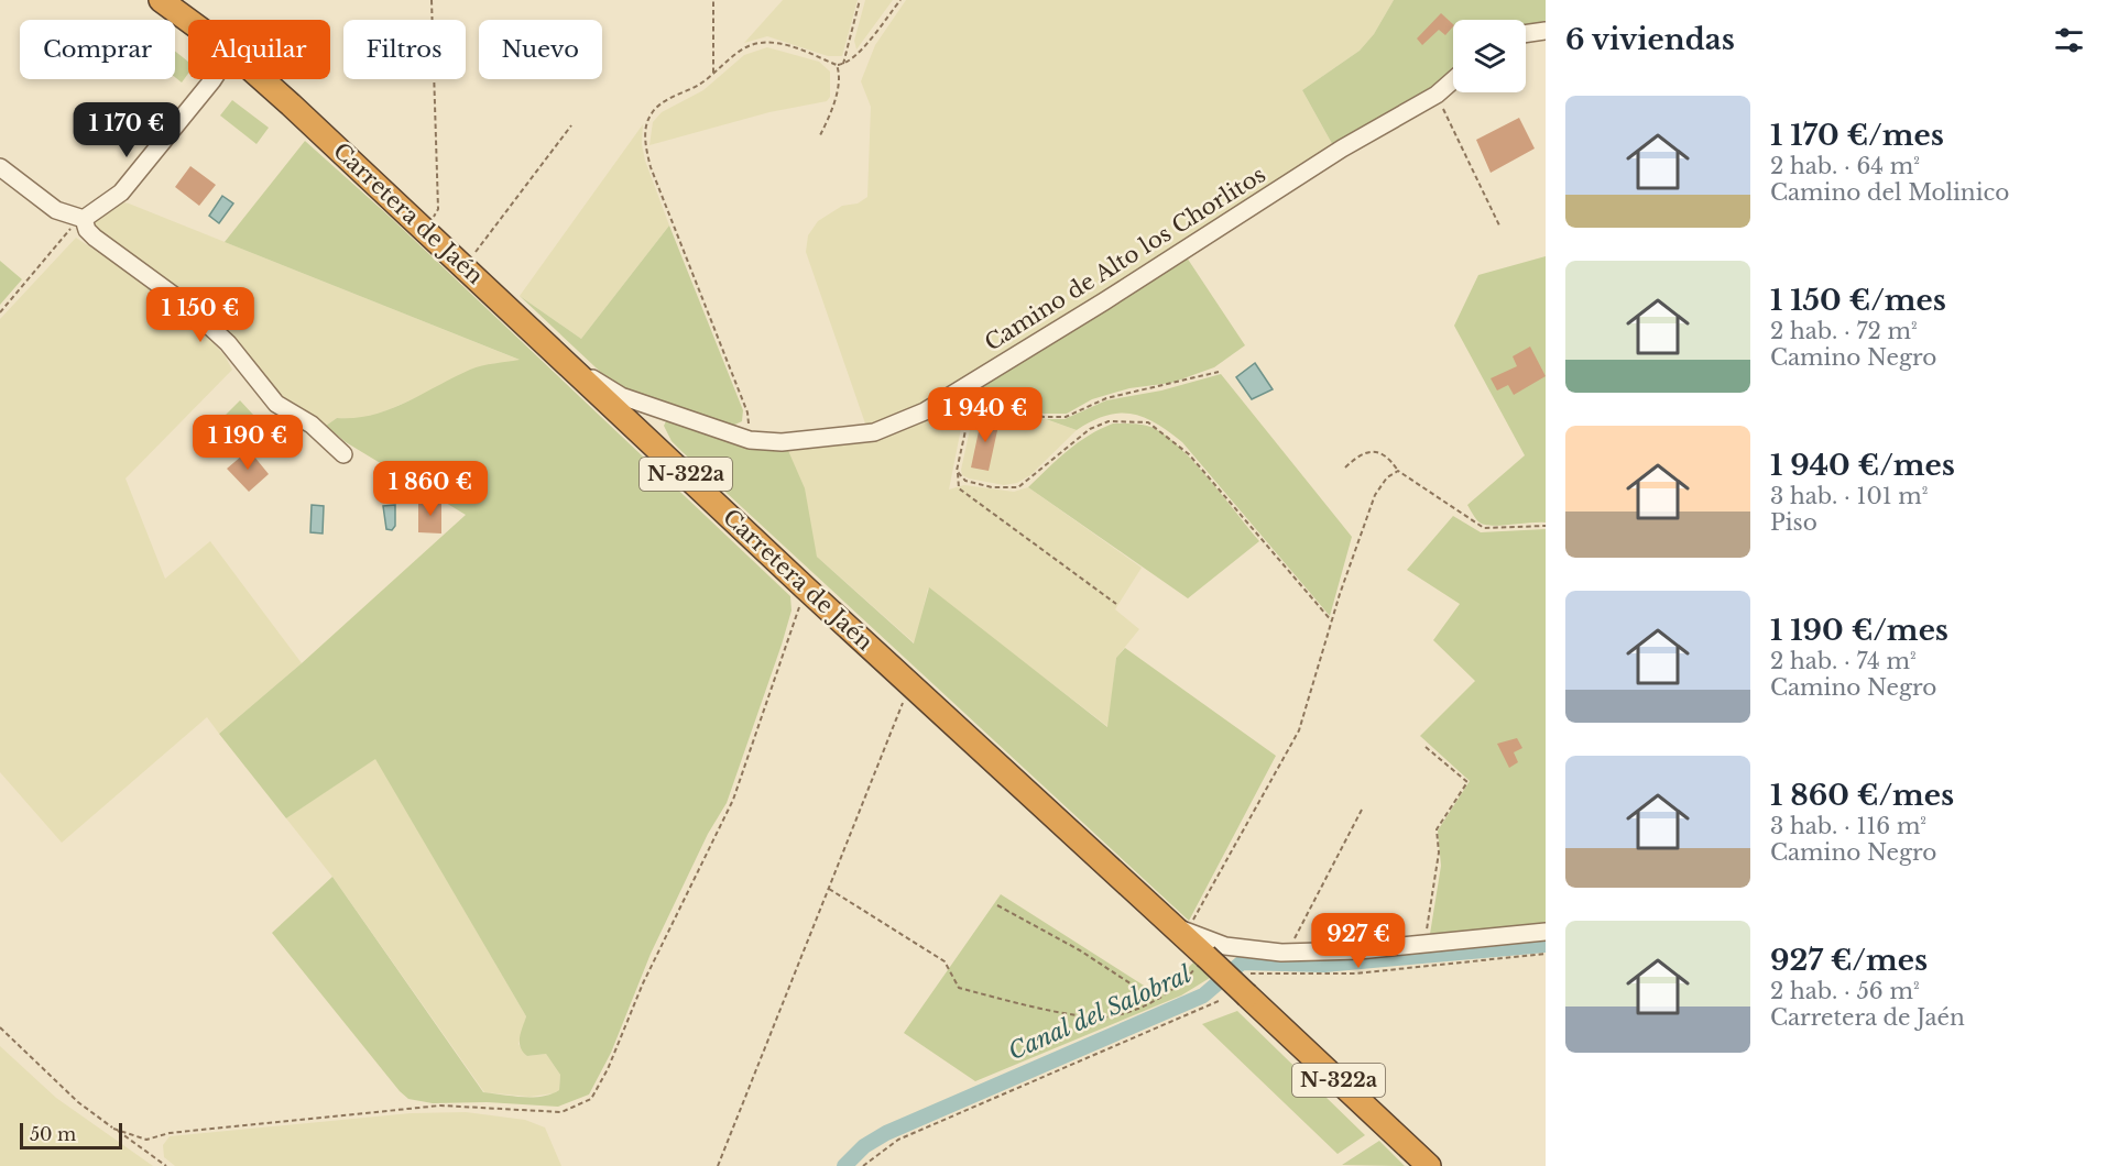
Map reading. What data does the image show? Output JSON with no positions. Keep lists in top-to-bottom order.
{
  "streets": {
    "highway": ["Carretera de Jaén", "N-322a"],
    "street": ["Camino de Alto los Chorlitos"]
  },
  "crossings": [
    ["Carretera de Jaén", "Camino de Alto los Chorlitos"]
  ],
  "water": ["Canal del Salobral"],
  "scale_bar": "50 m",
  "page": {
    "heading": "6 viviendas",
    "chip": [
      "Comprar",
      "Alquilar",
      "Filtros",
      "Nuevo"
    ],
    "list": [
      {
        "name": "1 170 €/mes",
        "note": "2 hab. · 64 m² · Camino del Molinico"
      },
      {
        "name": "1 150 €/mes",
        "note": "2 hab. · 72 m² · Camino Negro"
      },
      {
        "name": "1 940 €/mes",
        "note": "3 hab. · 101 m² · Piso"
      },
      {
        "name": "1 190 €/mes",
        "note": "2 hab. · 74 m² · Camino Negro"
      },
      {
        "name": "1 860 €/mes",
        "note": "3 hab. · 116 m² · Camino Negro"
      },
      {
        "name": "927 €/mes",
        "note": "2 hab. · 56 m² · Carretera de Jaén"
      }
    ],
    "price": [
      "1 170 €",
      "1 150 €",
      "1 940 €",
      "1 190 €",
      "1 860 €",
      "927 €"
    ],
    "scale": "50 m"
  }
}
